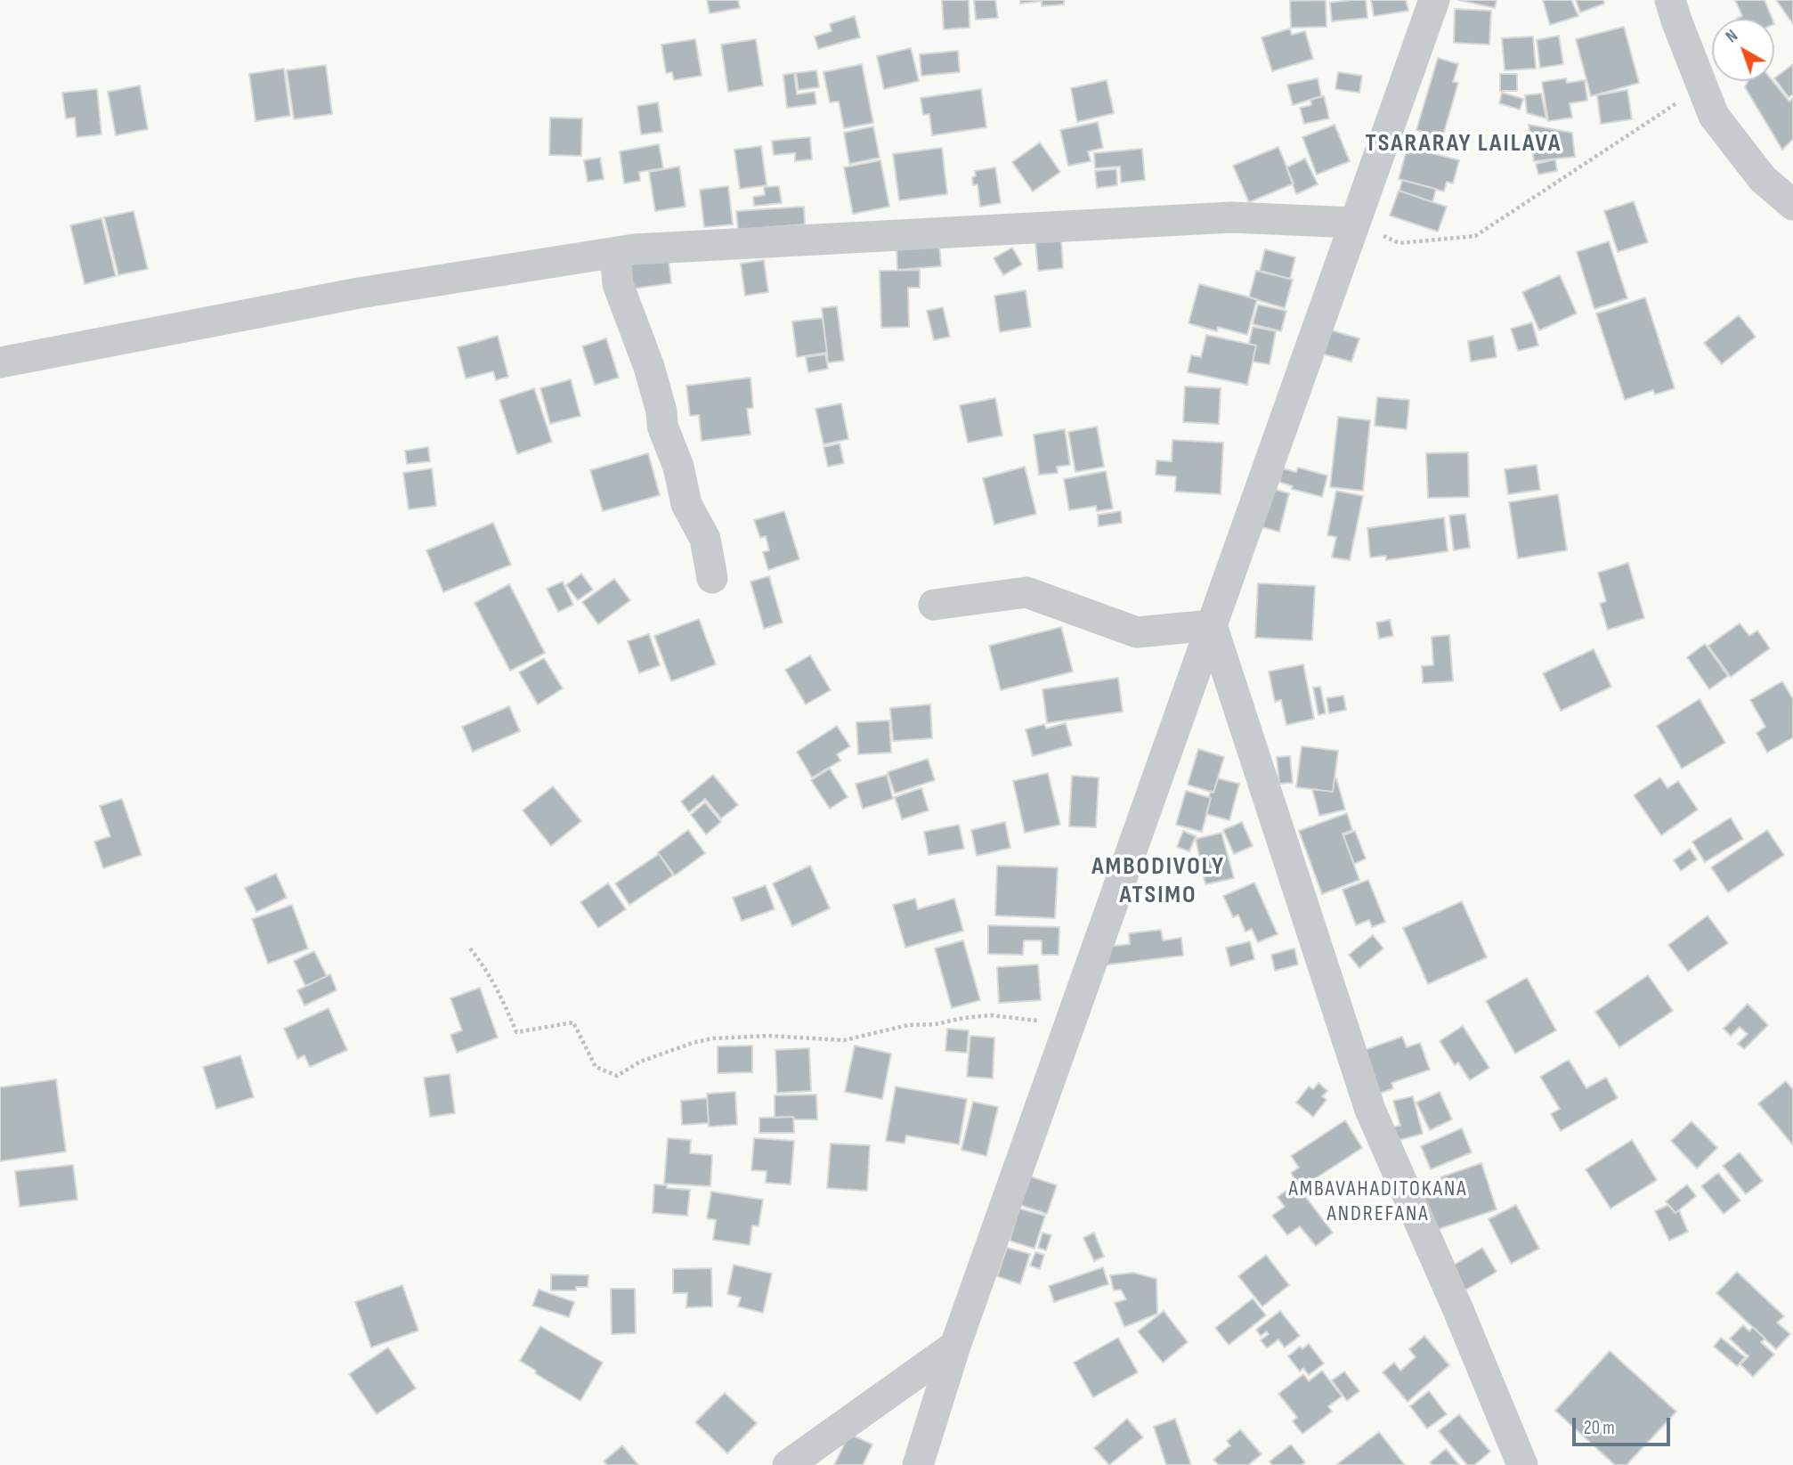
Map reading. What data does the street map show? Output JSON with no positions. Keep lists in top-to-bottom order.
{
  "districts": ["TSARARAY LAILAVA", "AMBODIVOLY ATSIMO", "AMBAVAHADITOKANA ANDREFANA"],
  "scale_bar": "20 m",
  "north": "top left"
}
